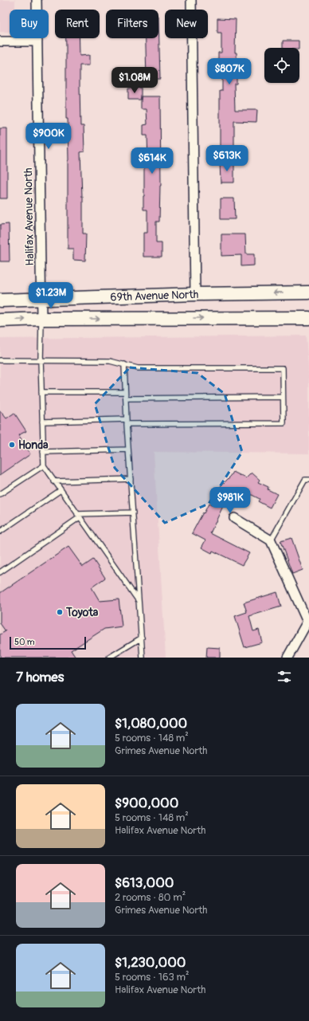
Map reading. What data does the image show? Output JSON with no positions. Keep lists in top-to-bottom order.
{
  "streets": {
    "street": ["Halifax Avenue North", "69th Avenue North"]
  },
  "crossings": [
    ["Halifax Avenue North", "69th Avenue North"]
  ],
  "places": ["Honda", "Toyota"],
  "scale_bar": "50 m",
  "page": {
    "chip": [
      "Buy",
      "Rent",
      "Filters",
      "New"
    ],
    "price": [
      "$807K",
      "$1.08M",
      "$900K",
      "$613K",
      "$614K",
      "$1.23M",
      "$981K"
    ],
    "scale": "50 m",
    "heading": "7 homes",
    "list": [
      {
        "name": "$1,080,000",
        "note": "5 rooms · 148 m² · Grimes Avenue North"
      },
      {
        "name": "$900,000",
        "note": "5 rooms · 148 m² · Halifax Avenue North"
      },
      {
        "name": "$613,000",
        "note": "2 rooms · 80 m² · Grimes Avenue North"
      },
      {
        "name": "$1,230,000",
        "note": "5 rooms · 163 m² · Halifax Avenue North"
      }
    ]
  }
}
